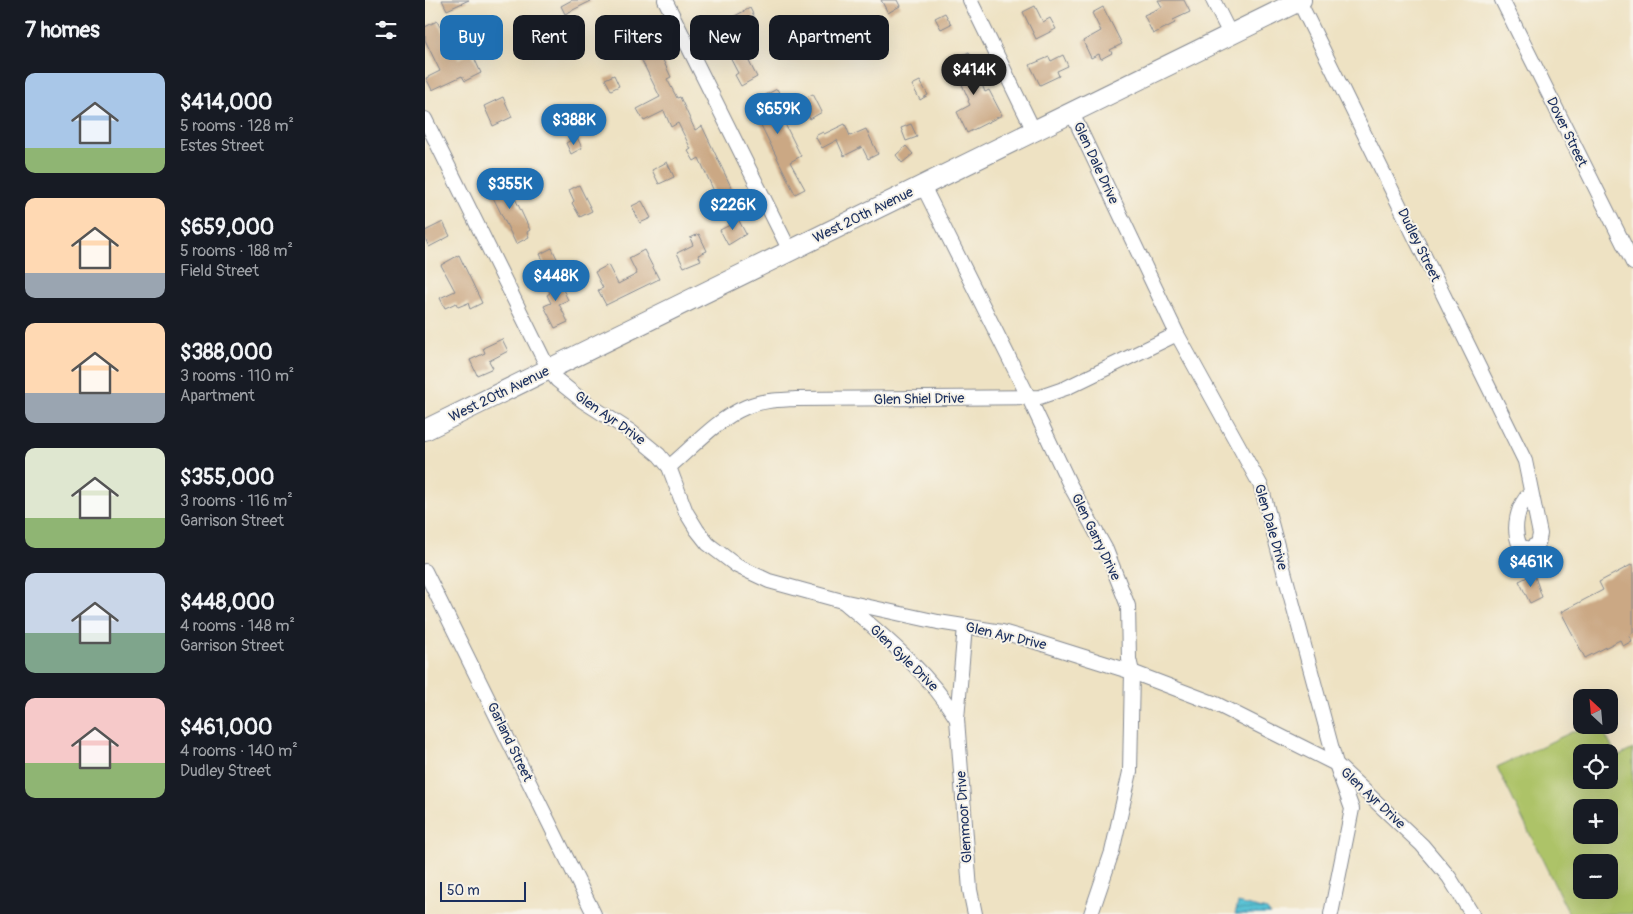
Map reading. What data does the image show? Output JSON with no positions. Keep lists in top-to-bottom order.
{
  "streets": {
    "street": [
      "Dover Street",
      "Glen Dale Drive",
      "West 20th Avenue",
      "Dudley Street",
      "Glen Shiel Drive",
      "Glen Ayr Drive",
      "Glen Garry Drive",
      "Glen Gyle Drive",
      "Garland Street",
      "Glenmoor Drive"
    ]
  },
  "crossings": [
    ["Glen Dale Drive", "West 20th Avenue"],
    ["Glen Dale Drive", "Glen Shiel Drive"],
    ["Glen Dale Drive", "Glen Ayr Drive"],
    ["West 20th Avenue", "Dudley Street"],
    ["West 20th Avenue", "Glen Ayr Drive"],
    ["West 20th Avenue", "Glen Garry Drive"],
    ["Glen Shiel Drive", "Glen Ayr Drive"],
    ["Glen Shiel Drive", "Glen Garry Drive"],
    ["Glen Ayr Drive", "Glen Garry Drive"],
    ["Glen Ayr Drive", "Glen Gyle Drive"],
    ["Glen Gyle Drive", "Glenmoor Drive"]
  ],
  "scale_bar": "50 m",
  "north": "top left",
  "page": {
    "heading": "7 homes",
    "chip": [
      "Buy",
      "Rent",
      "Filters",
      "New",
      "Apartment"
    ],
    "price": [
      "$414K",
      "$659K",
      "$388K",
      "$355K",
      "$226K",
      "$448K",
      "$461K"
    ],
    "list": [
      {
        "name": "$414,000",
        "note": "5 rooms · 128 m² · Estes Street"
      },
      {
        "name": "$659,000",
        "note": "5 rooms · 188 m² · Field Street"
      },
      {
        "name": "$388,000",
        "note": "3 rooms · 110 m² · Apartment"
      },
      {
        "name": "$355,000",
        "note": "3 rooms · 116 m² · Garrison Street"
      },
      {
        "name": "$448,000",
        "note": "4 rooms · 148 m² · Garrison Street"
      },
      {
        "name": "$461,000",
        "note": "4 rooms · 140 m² · Dudley Street"
      }
    ],
    "map_buttons": ["+", "−"],
    "scale": "50 m"
  }
}
